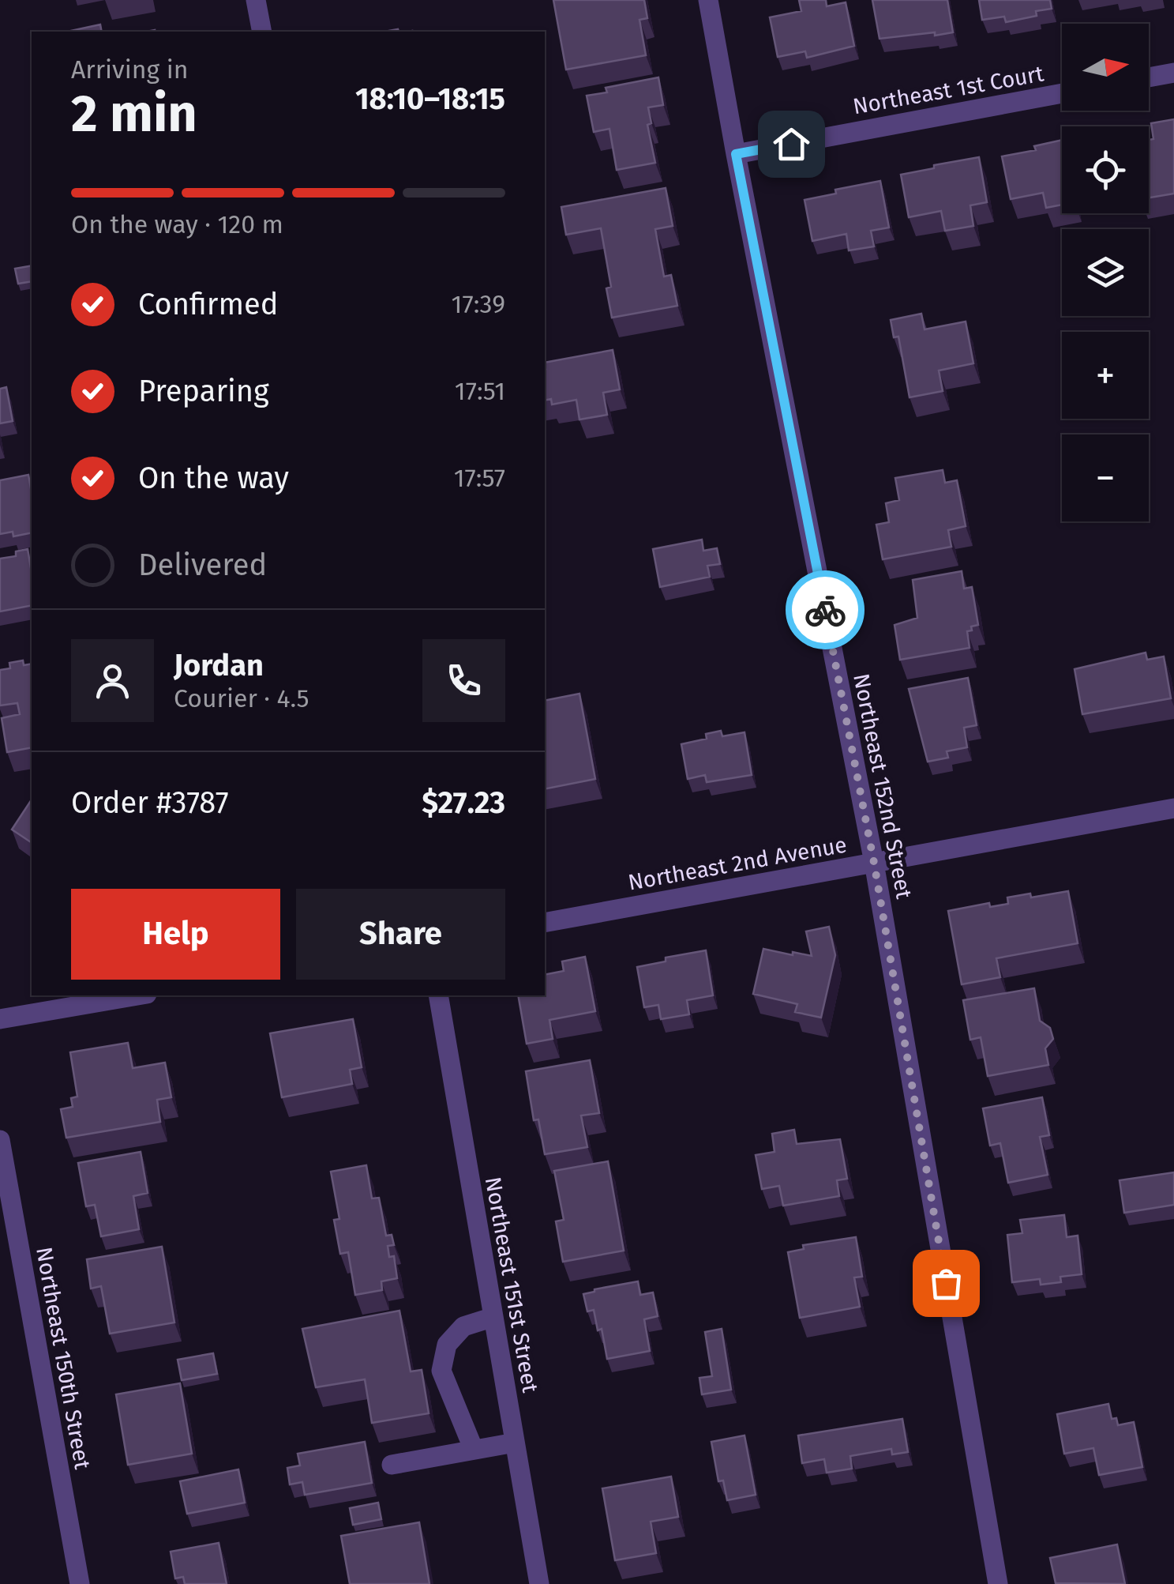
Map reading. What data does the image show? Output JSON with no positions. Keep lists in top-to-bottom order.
{
  "streets": {
    "street": [
      "Northeast 1st Court",
      "Northeast 152nd Street",
      "Northeast 2nd Avenue",
      "Northeast 151st Street",
      "Northeast 150th Street"
    ]
  },
  "crossings": [
    ["Northeast 1st Court", "Northeast 152nd Street"],
    ["Northeast 152nd Street", "Northeast 2nd Avenue"]
  ],
  "north": "right",
  "page": {
    "map_buttons": ["+", "−"],
    "heading": ["2 min", "Arriving in", "18:10–18:15"],
    "panel": [
      "Jordan",
      "Courier · 4.5",
      "Order #3787",
      "$27.23"
    ],
    "bar": "On the way · 120 m",
    "list": [
      ["Confirmed", "17:39"],
      ["Preparing", "17:51"],
      ["On the way", "17:57"],
      "Delivered"
    ],
    "buttons": ["Help", "Share"]
  }
}
